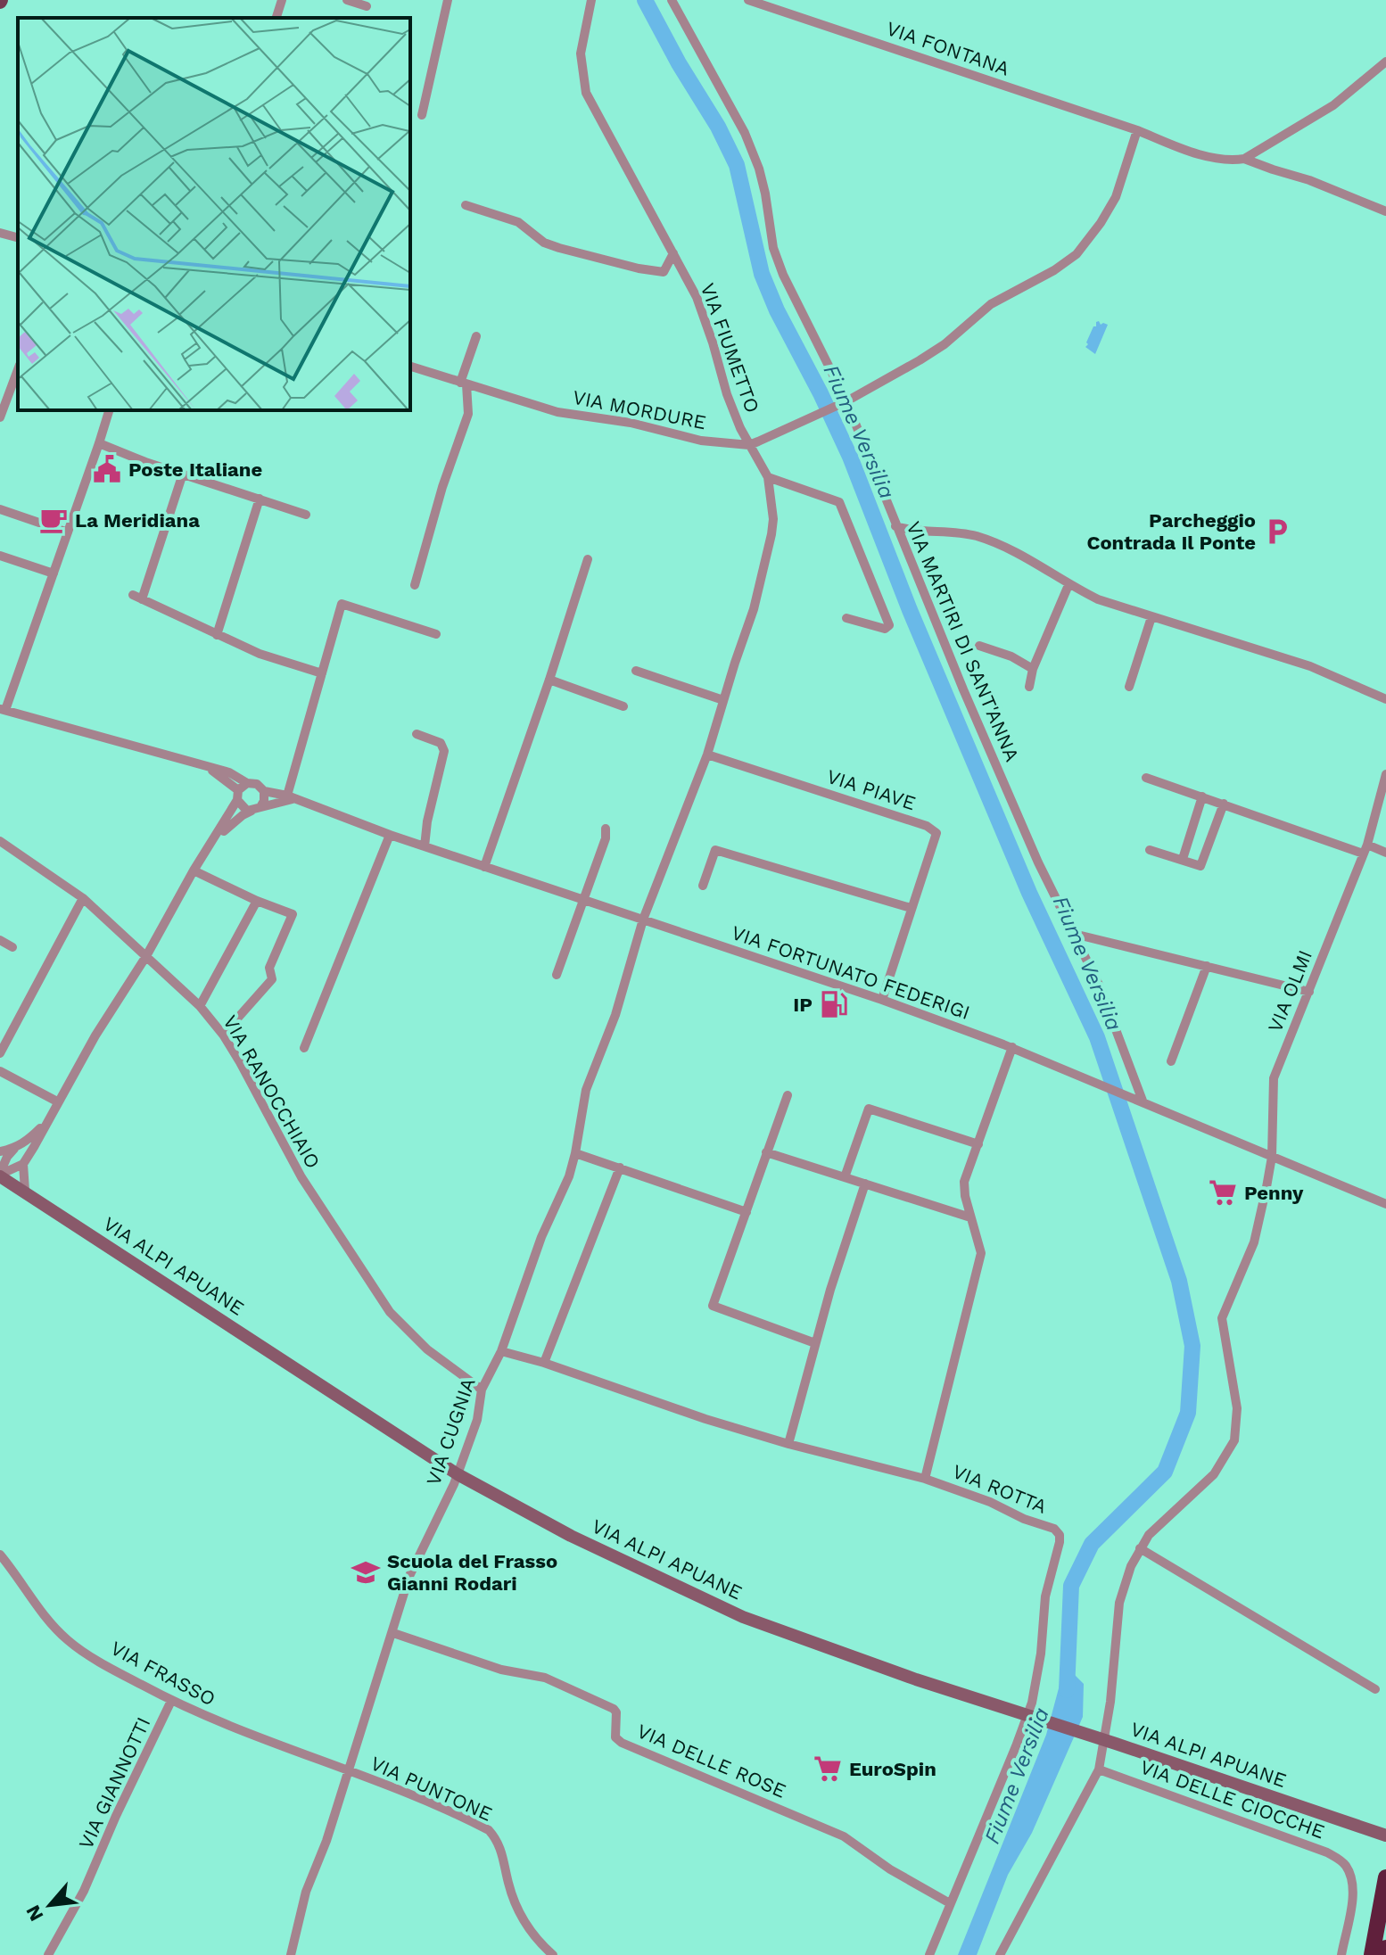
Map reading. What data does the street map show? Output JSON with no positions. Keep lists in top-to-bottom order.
{
  "streets": {
    "main road": ["VIA ALPI APUANE"],
    "street": [
      "VIA FONTANA",
      "VIA FIUMETTO",
      "VIA MORDURE",
      "VIA MARTIRI DI SANT'ANNA",
      "VIA PIAVE",
      "VIA FORTUNATO FEDERIGI",
      "VIA OLMI",
      "VIA RANOCCHIAIO",
      "VIA CUGNIA",
      "VIA ROTTA",
      "VIA FRASSO",
      "VIA DELLE ROSE",
      "VIA GIANNOTTI",
      "VIA PUNTONE",
      "VIA DELLE CIOCCHE"
    ]
  },
  "crossings": [
    ["VIA FIUMETTO", "VIA MORDURE"],
    ["VIA FIUMETTO", "VIA PIAVE"],
    ["VIA FIUMETTO", "VIA FORTUNATO FEDERIGI"],
    ["VIA FIUMETTO", "VIA CUGNIA"],
    ["VIA MORDURE", "VIA MARTIRI DI SANT'ANNA"],
    ["VIA MARTIRI DI SANT'ANNA", "VIA FORTUNATO FEDERIGI"],
    ["VIA PIAVE", "VIA FORTUNATO FEDERIGI"],
    ["VIA FORTUNATO FEDERIGI", "VIA OLMI"],
    ["VIA FORTUNATO FEDERIGI", "VIA CUGNIA"],
    ["VIA RANOCCHIAIO", "VIA CUGNIA"],
    ["VIA ALPI APUANE", "VIA CUGNIA"],
    ["VIA CUGNIA", "VIA ROTTA"],
    ["VIA CUGNIA", "VIA FRASSO"],
    ["VIA CUGNIA", "VIA DELLE ROSE"],
    ["VIA CUGNIA", "VIA PUNTONE"],
    ["VIA ROTTA", "VIA DELLE ROSE"],
    ["VIA FRASSO", "VIA GIANNOTTI"],
    ["VIA FRASSO", "VIA PUNTONE"]
  ],
  "water": ["Fiume Versilia"],
  "places": {
    "public building": ["Poste Italiane"],
    "cafe": ["La Meridiana"],
    "parking": ["Parcheggio Contrada Il Ponte"],
    "fuel station": ["IP"],
    "supermarket": ["Penny", "EuroSpin"],
    "school or university": ["Scuola del Frasso Gianni Rodari"]
  },
  "north": "bottom left"
}
